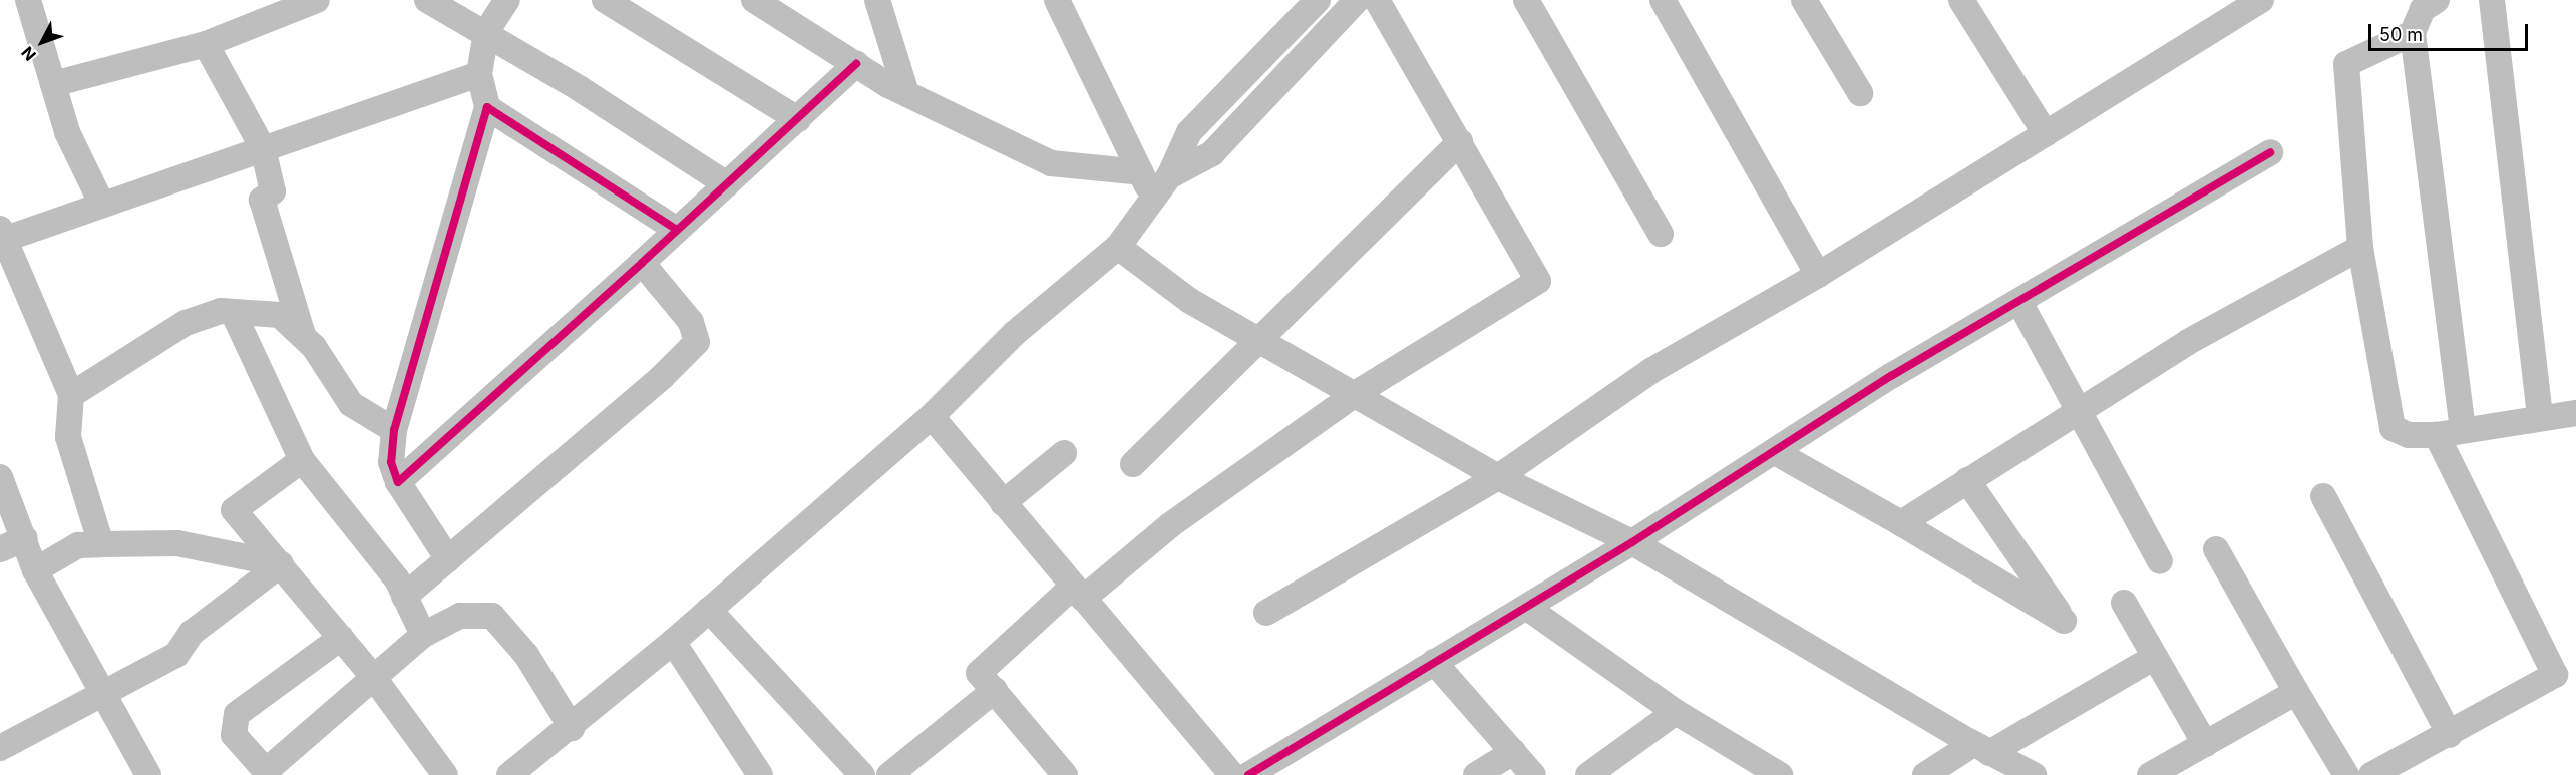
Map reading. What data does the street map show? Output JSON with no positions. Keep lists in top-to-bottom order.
{
  "scale_bar": "50 m",
  "north": "bottom left"
}
